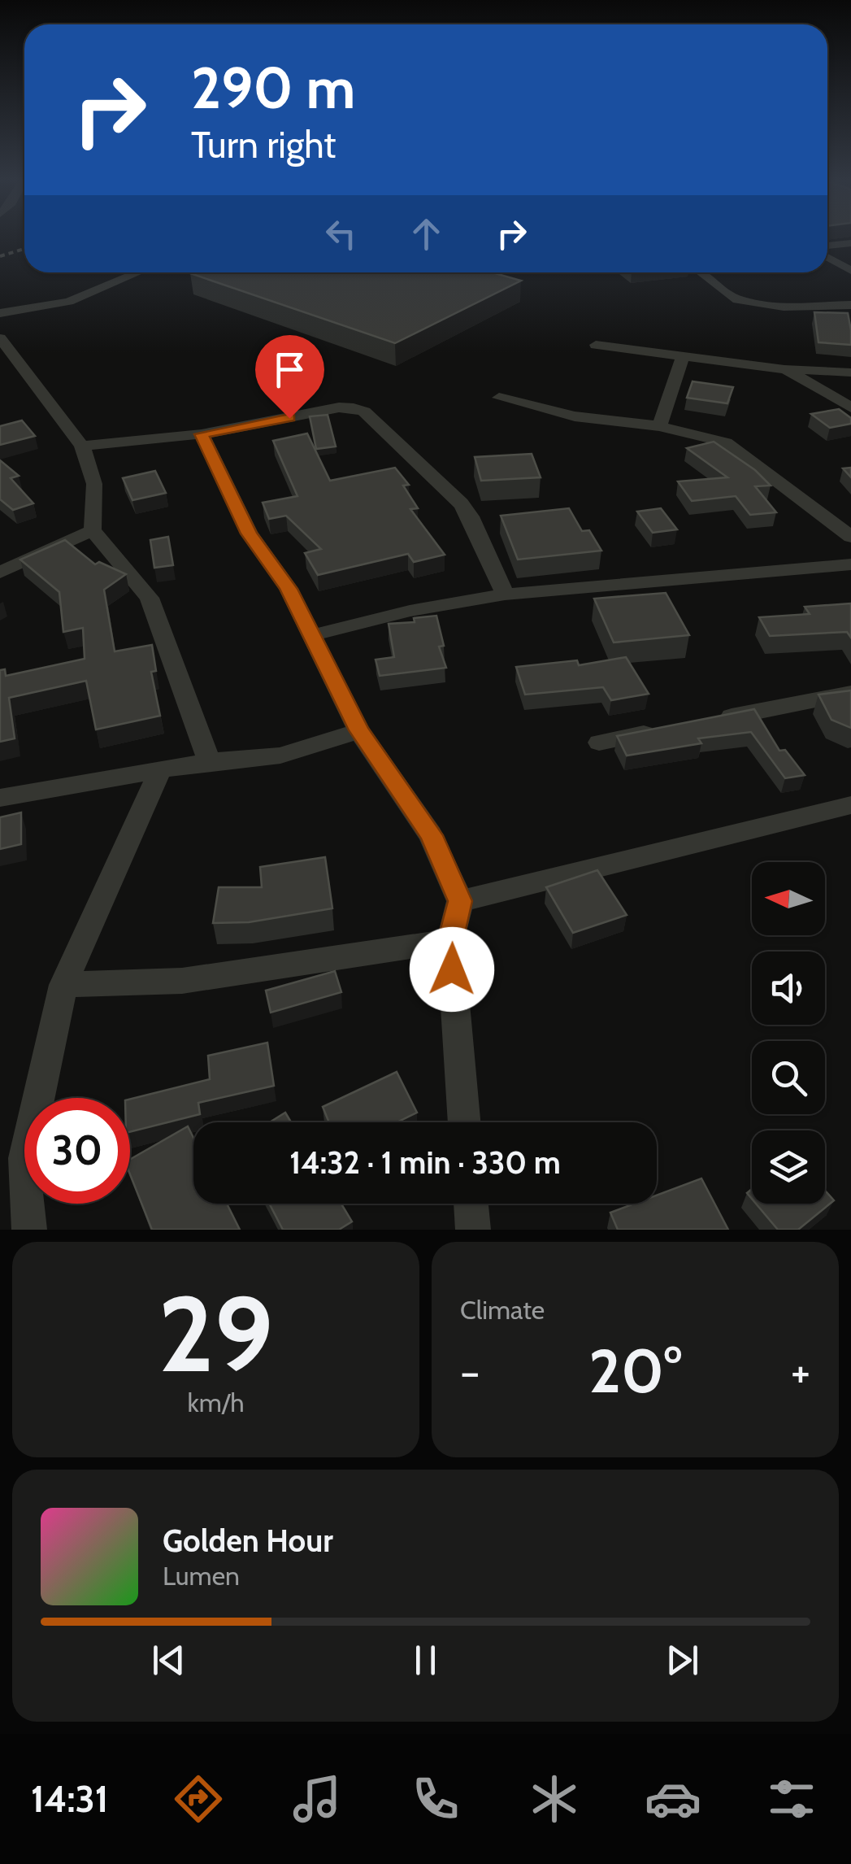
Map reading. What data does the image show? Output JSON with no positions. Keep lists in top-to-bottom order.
{
  "north": "left",
  "page": {
    "turn": ["290 m", "Turn right"],
    "limit": "30",
    "trip": "14:32 · 1 min · 330 m",
    "tile": [
      ["29", "km/h"],
      "Climate"
    ],
    "heat": ["−", "20°", "+"],
    "song": ["Golden Hour", "Lumen"],
    "tabs": "14:31"
  }
}
